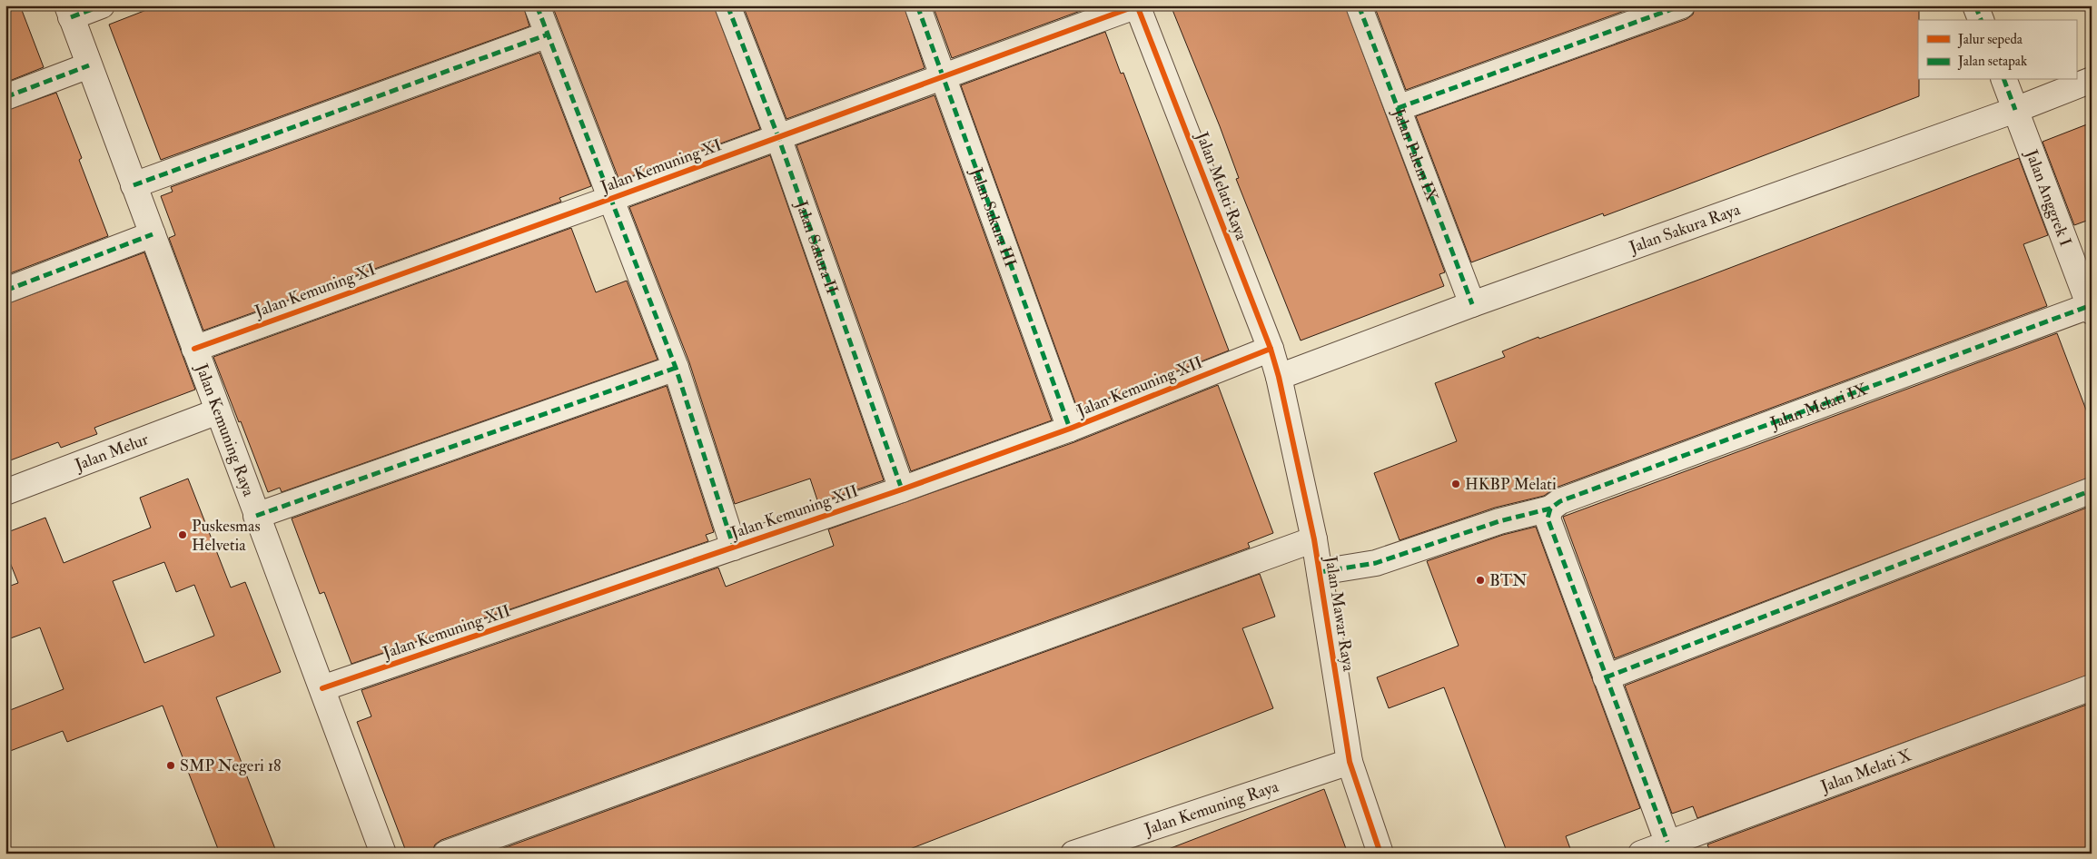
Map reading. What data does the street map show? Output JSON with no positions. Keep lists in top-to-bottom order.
{
  "streets": {
    "street": [
      "Jalan Palem IX",
      "Jalan Kemuning XI",
      "Jalan Melati Raya",
      "Jalan Anggrek I",
      "Jalan Sakura III",
      "Jalan Sakura Raya",
      "Jalan Sakura II",
      "Jalan Kemuning XII",
      "Jalan Melati IX",
      "Jalan Kemuning Raya",
      "Jalan Melur",
      "Jalan Mawar Raya",
      "Jalan Melati X"
    ]
  },
  "crossings": [
    ["Jalan Palem IX", "Jalan Sakura Raya"],
    ["Jalan Kemuning XI", "Jalan Melati Raya"],
    ["Jalan Kemuning XI", "Jalan Sakura III"],
    ["Jalan Kemuning XI", "Jalan Sakura II"],
    ["Jalan Kemuning XI", "Jalan Kemuning Raya"],
    ["Jalan Melati Raya", "Jalan Sakura Raya"],
    ["Jalan Melati Raya", "Jalan Kemuning XII"],
    ["Jalan Melati Raya", "Jalan Mawar Raya"],
    ["Jalan Anggrek I", "Jalan Sakura Raya"],
    ["Jalan Anggrek I", "Jalan Melati IX"],
    ["Jalan Sakura III", "Jalan Kemuning XII"],
    ["Jalan Sakura Raya", "Jalan Mawar Raya"],
    ["Jalan Sakura II", "Jalan Kemuning XII"],
    ["Jalan Kemuning XII", "Jalan Kemuning Raya"],
    ["Jalan Melati IX", "Jalan Mawar Raya"],
    ["Jalan Kemuning Raya", "Jalan Melur"],
    ["Jalan Kemuning Raya", "Jalan Mawar Raya"]
  ],
  "places": [
    "HKBP Melati",
    "Puskesmas Helvetia",
    "BTN",
    "SMP Negeri 18"
  ],
  "legend": ["Jalur sepeda", "Jalan setapak"]
}
